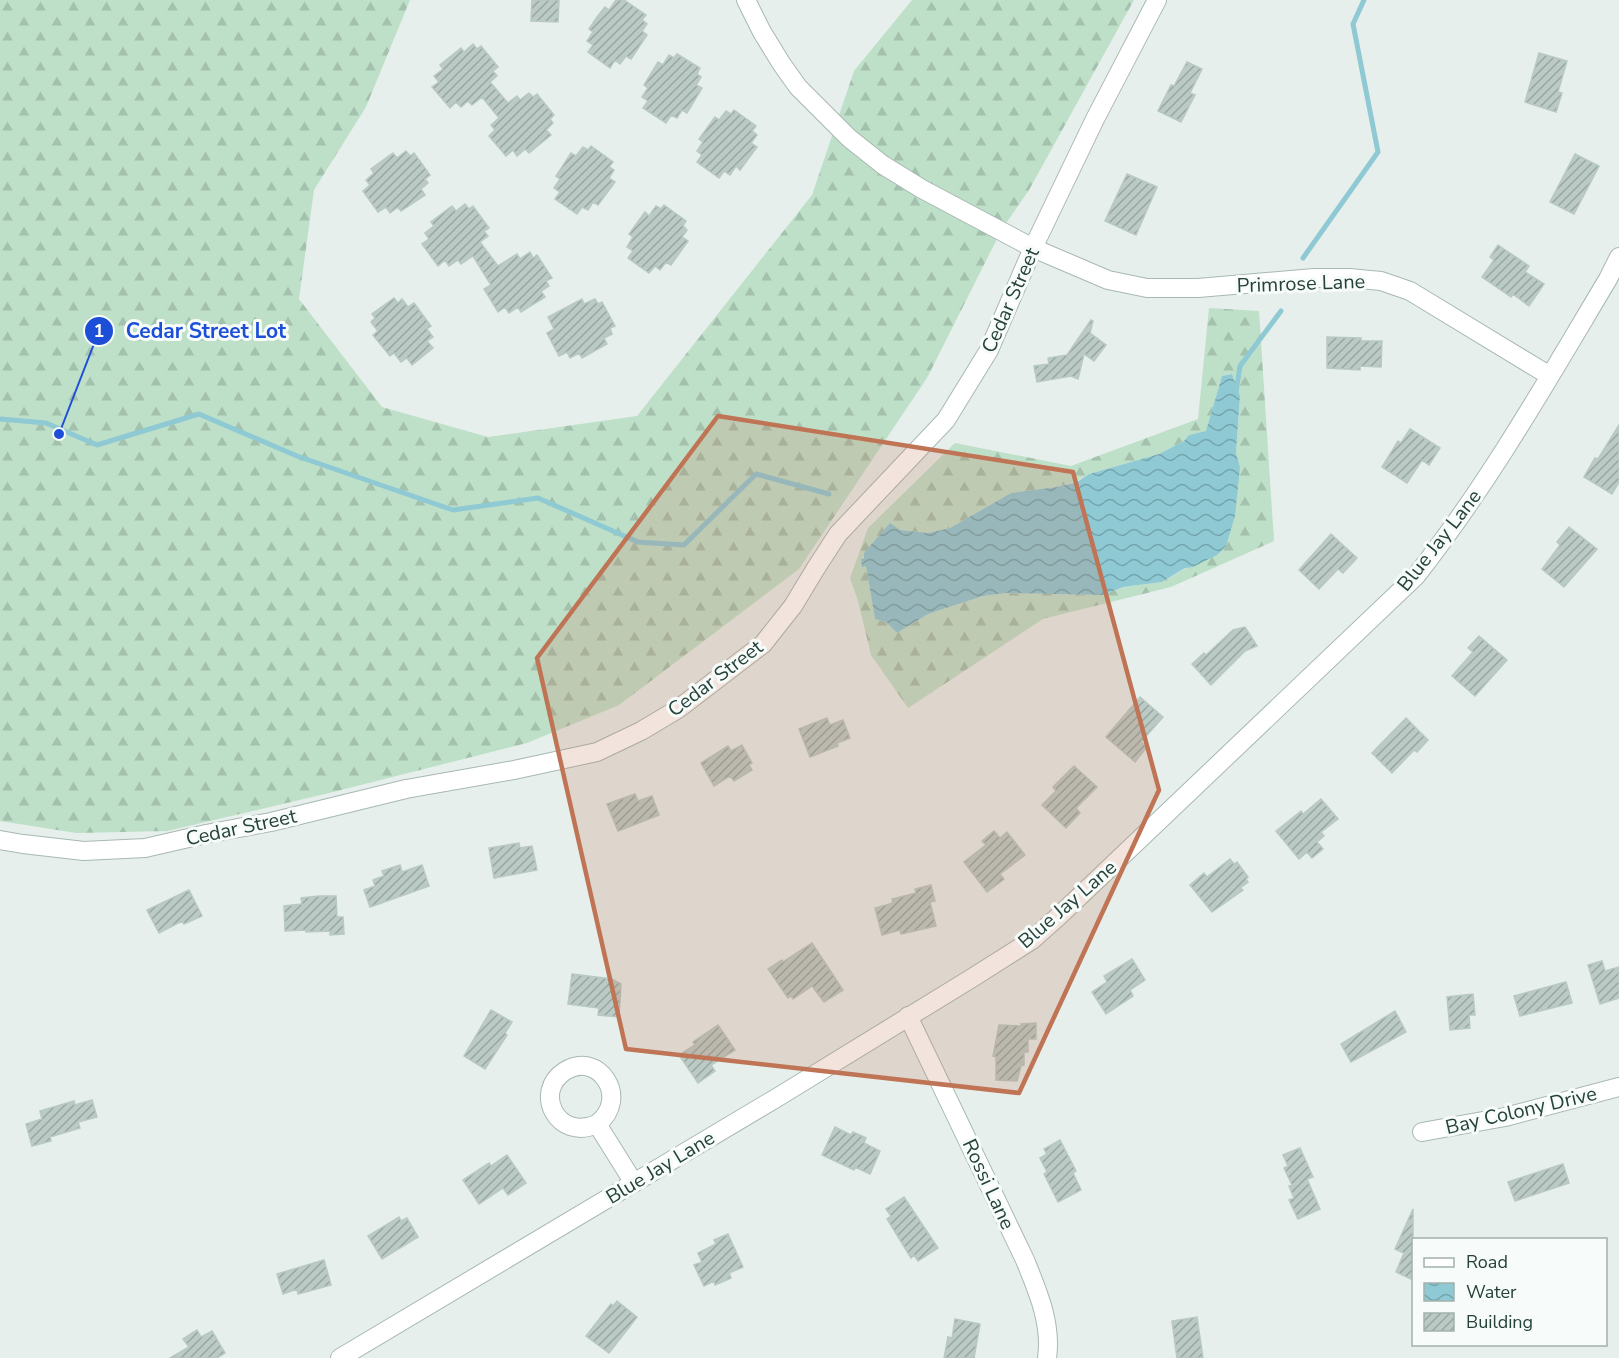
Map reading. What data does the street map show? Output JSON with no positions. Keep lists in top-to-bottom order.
{
  "streets": {
    "street": [
      "Primrose Lane",
      "Cedar Street",
      "Blue Jay Lane",
      "Bay Colony Drive",
      "Rossi Lane"
    ]
  },
  "crossings": [
    ["Primrose Lane", "Cedar Street"],
    ["Primrose Lane", "Blue Jay Lane"],
    ["Blue Jay Lane", "Rossi Lane"]
  ],
  "places": ["Cedar Street Lot"],
  "legend": ["Road", "Water", "Building"]
}
